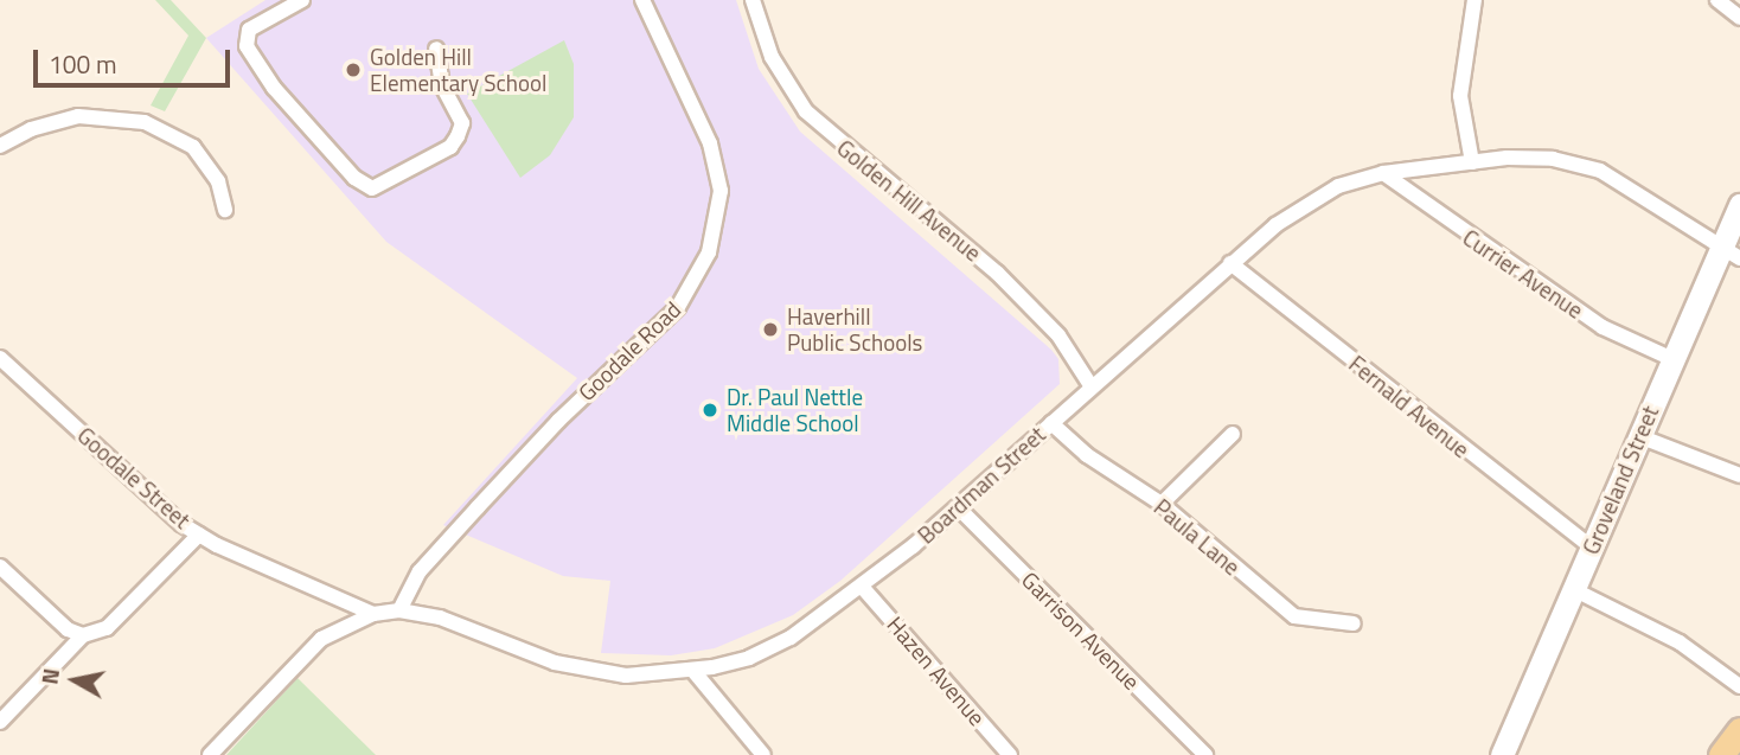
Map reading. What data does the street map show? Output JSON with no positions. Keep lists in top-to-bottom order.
{
  "streets": {
    "main road": ["Groveland Street"],
    "street": [
      "Golden Hill Avenue",
      "Currier Avenue",
      "Goodale Road",
      "Fernald Avenue",
      "Goodale Street",
      "Boardman Street",
      "Paula Lane",
      "Garrison Avenue",
      "Hazen Avenue"
    ]
  },
  "crossings": [
    ["Golden Hill Avenue", "Boardman Street"],
    ["Currier Avenue", "Groveland Street"],
    ["Currier Avenue", "Boardman Street"],
    ["Goodale Road", "Boardman Street"],
    ["Fernald Avenue", "Groveland Street"],
    ["Fernald Avenue", "Boardman Street"],
    ["Goodale Street", "Boardman Street"],
    ["Groveland Street", "Boardman Street"],
    ["Boardman Street", "Paula Lane"],
    ["Boardman Street", "Garrison Avenue"],
    ["Boardman Street", "Hazen Avenue"]
  ],
  "places": ["Golden Hill Elementary School", "Haverhill Public Schools", "Dr. Paul Nettle Middle School"],
  "scale_bar": "100 m",
  "north": "left"
}
